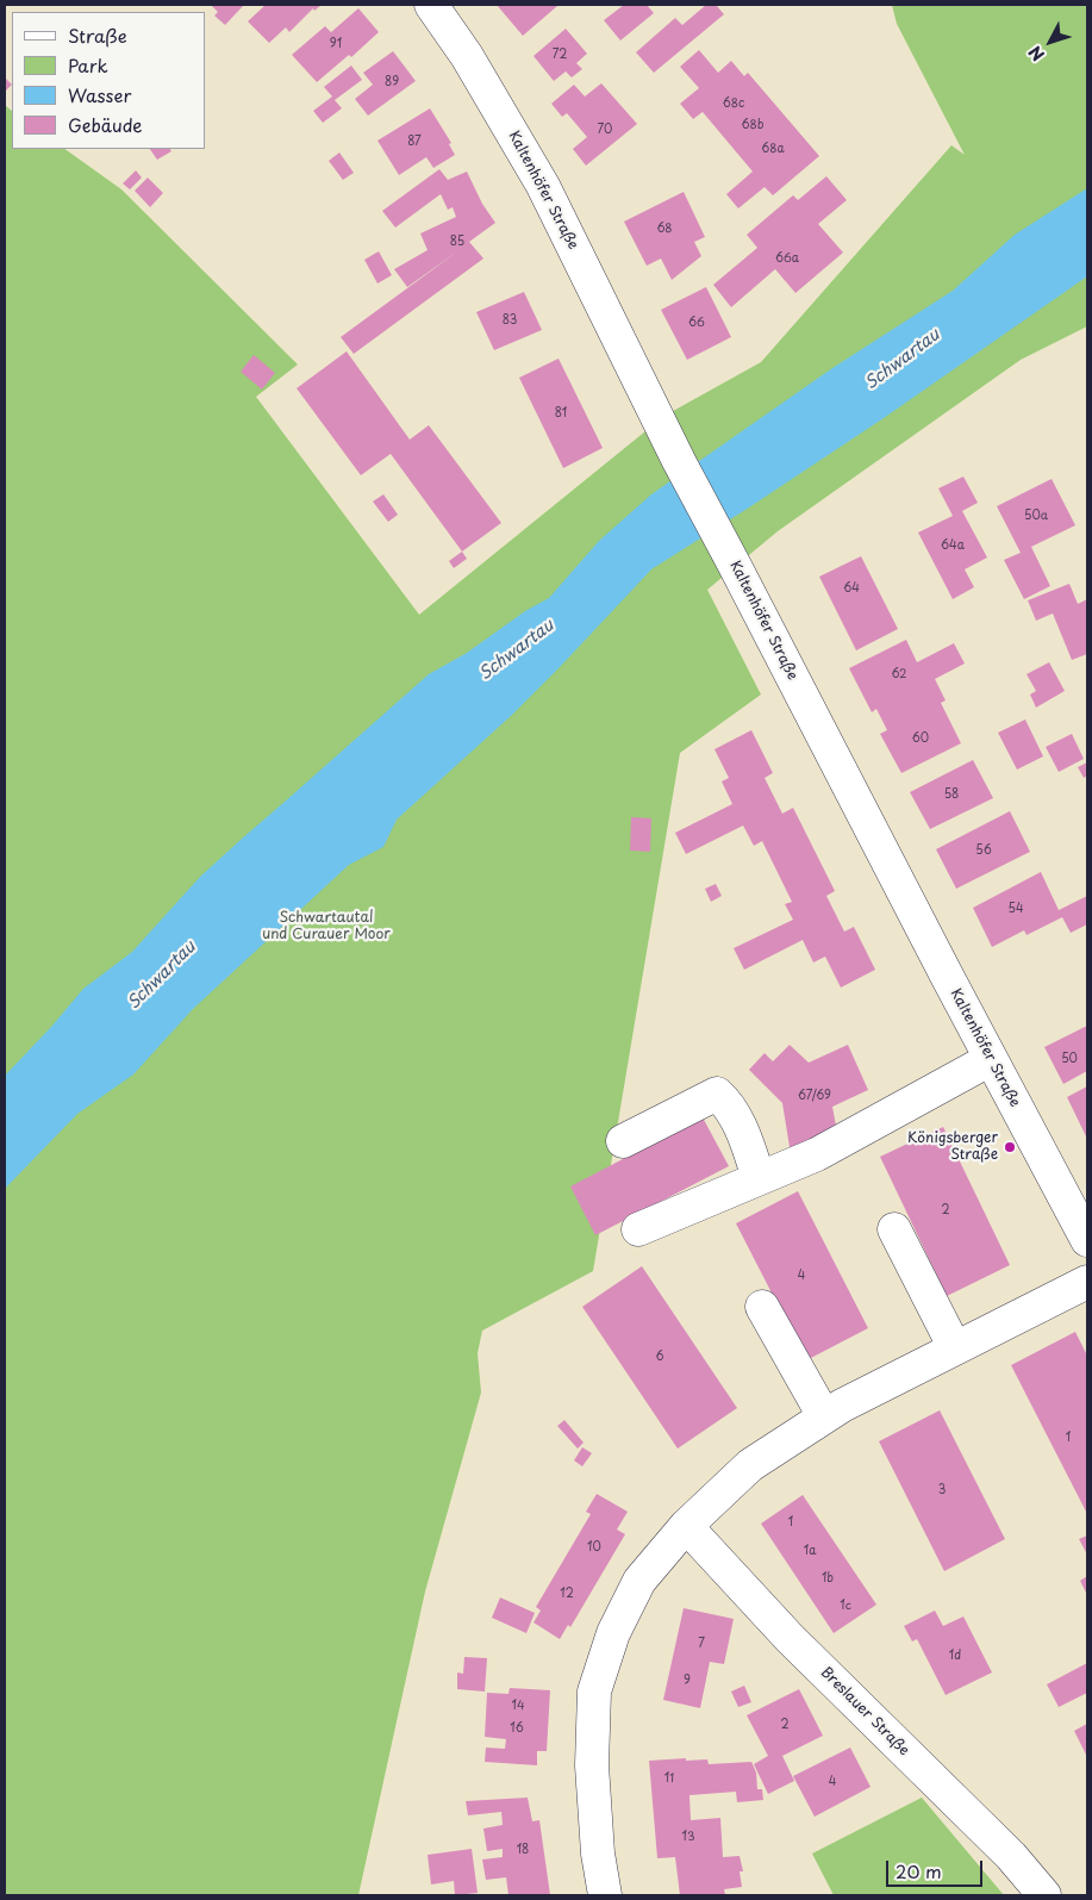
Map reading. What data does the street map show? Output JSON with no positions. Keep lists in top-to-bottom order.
{
  "streets": {
    "street": ["Kaltenhöfer Straße", "Breslauer Straße"]
  },
  "water": ["Schwartau"],
  "parks": ["Schwartautal und Curauer Moor"],
  "places": ["Königsberger Straße"],
  "house_numbers": [
    "91",
    "72",
    "89",
    "68c",
    "68b",
    "70",
    "87",
    "68a",
    "68",
    "85",
    "66a",
    "83",
    "66",
    "81",
    "50a",
    "64a",
    "64",
    "62",
    "60",
    "58",
    "56",
    "54",
    "50",
    "67/69",
    "2",
    "4",
    "6",
    "1",
    "3",
    "1",
    "10",
    "1a",
    "1b",
    "12",
    "1c",
    "7",
    "1d",
    "9",
    "14",
    "2",
    "16",
    "11",
    "4",
    "13",
    "18"
  ],
  "legend": [
    "Straße",
    "Park",
    "Wasser",
    "Gebäude"
  ],
  "scale_bar": "20 m",
  "north": "bottom left"
}
